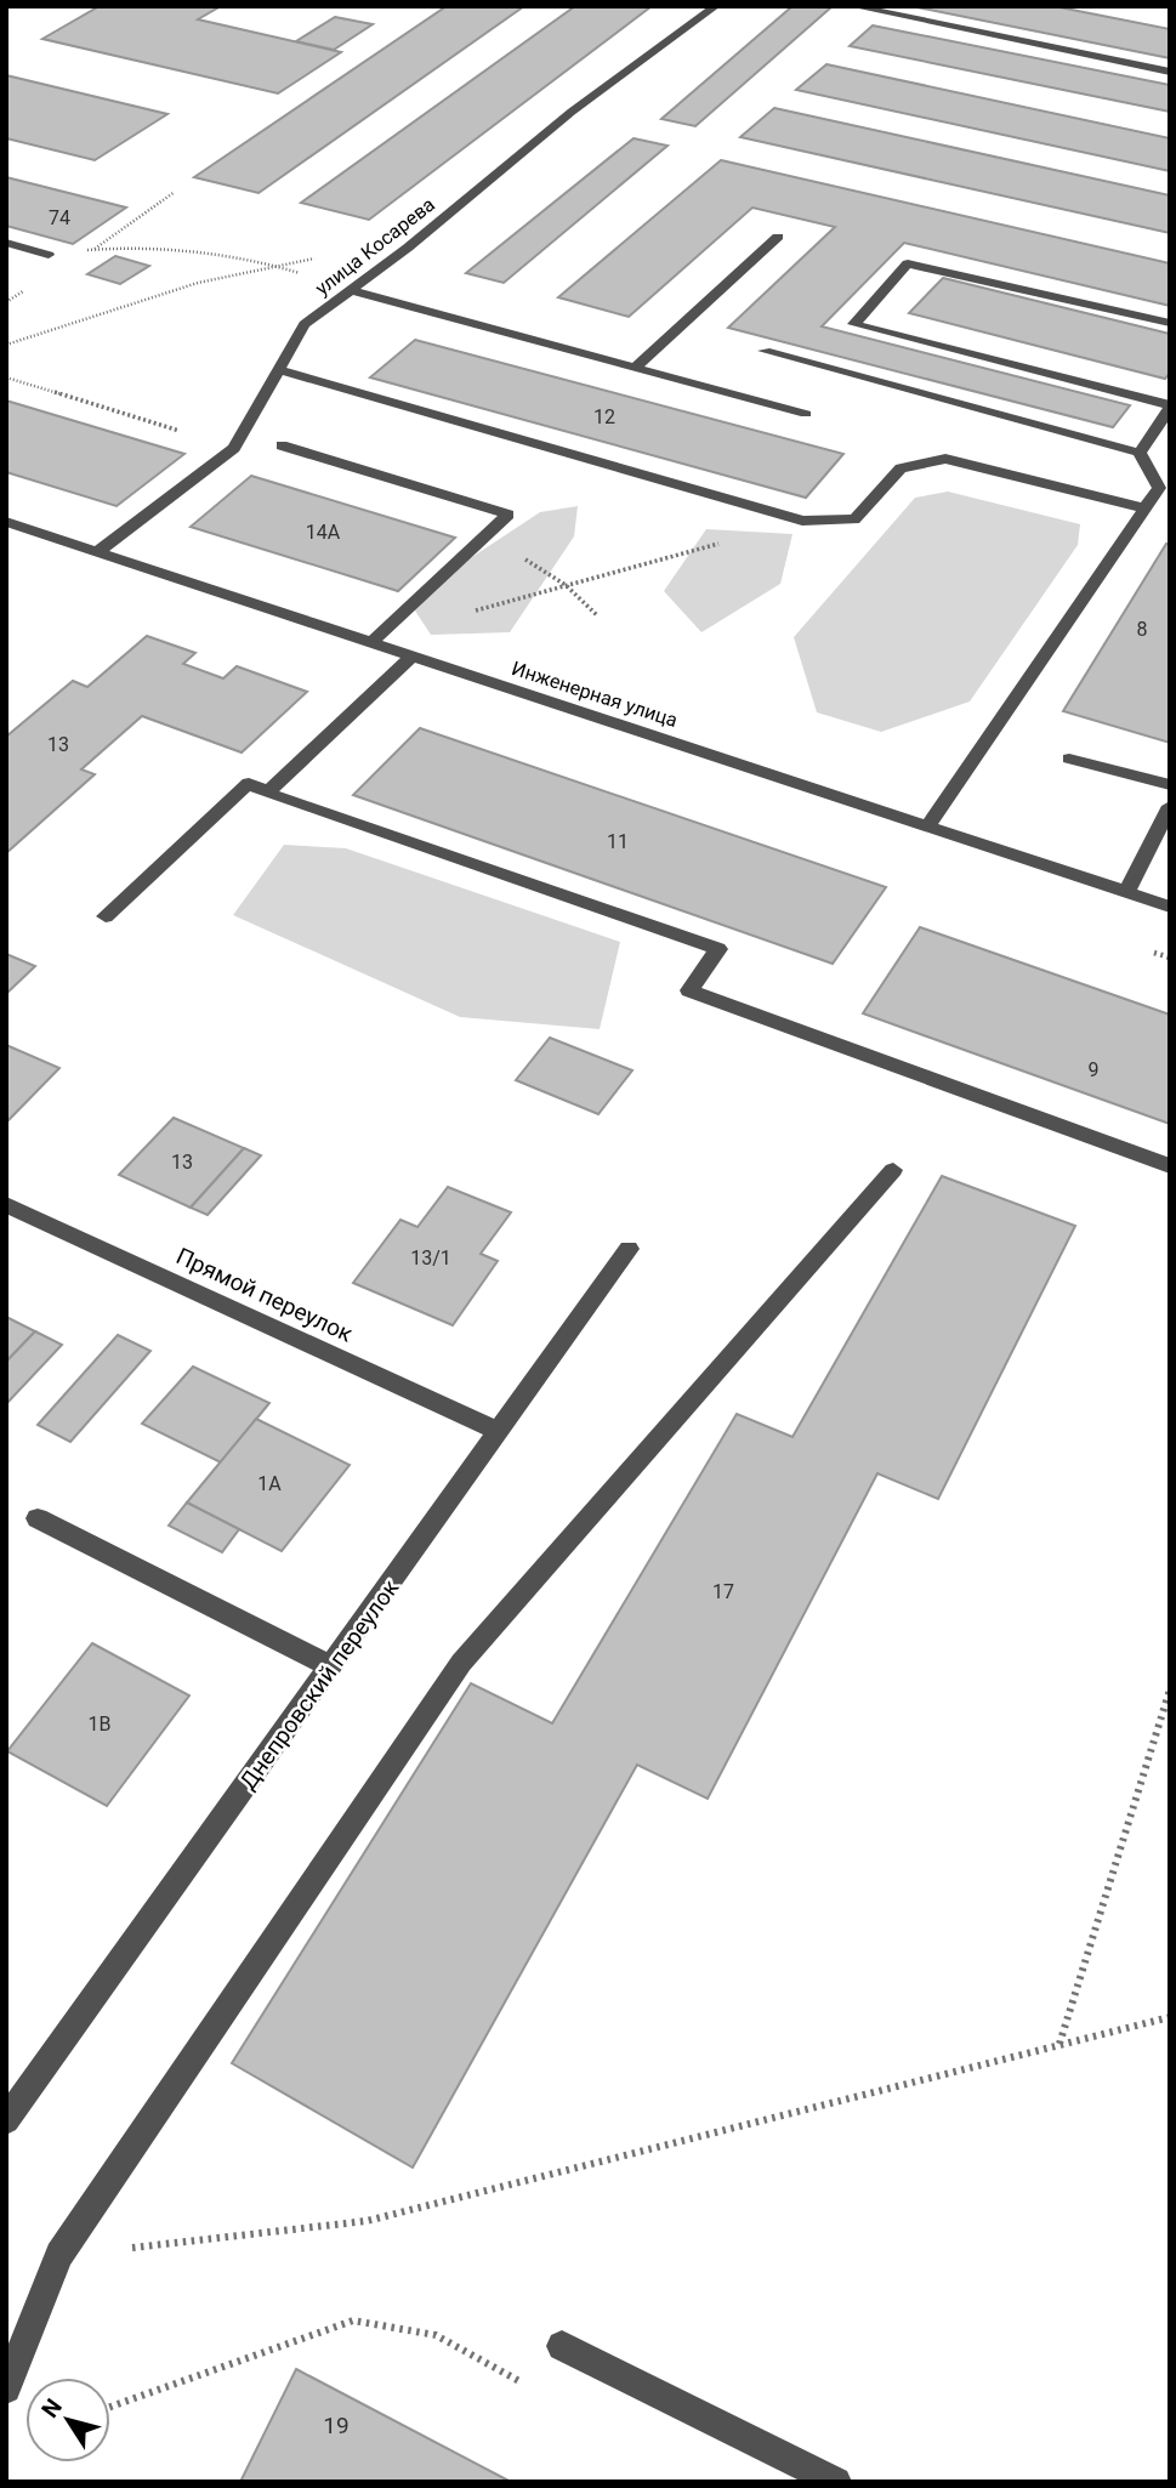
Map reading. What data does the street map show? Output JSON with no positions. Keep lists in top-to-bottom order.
{
  "streets": {
    "street": [
      "улица Косарева",
      "Инженерная улица",
      "Прямой переулок",
      "Днепровский переулок"
    ]
  },
  "crossings": [
    ["улица Косарева", "Инженерная улица"],
    ["Прямой переулок", "Днепровский переулок"]
  ],
  "house_numbers": [
    "74",
    "12",
    "14А",
    "8",
    "13",
    "11",
    "9",
    "13",
    "13/1",
    "1А",
    "17",
    "1В",
    "19"
  ],
  "north": "top left"
}
